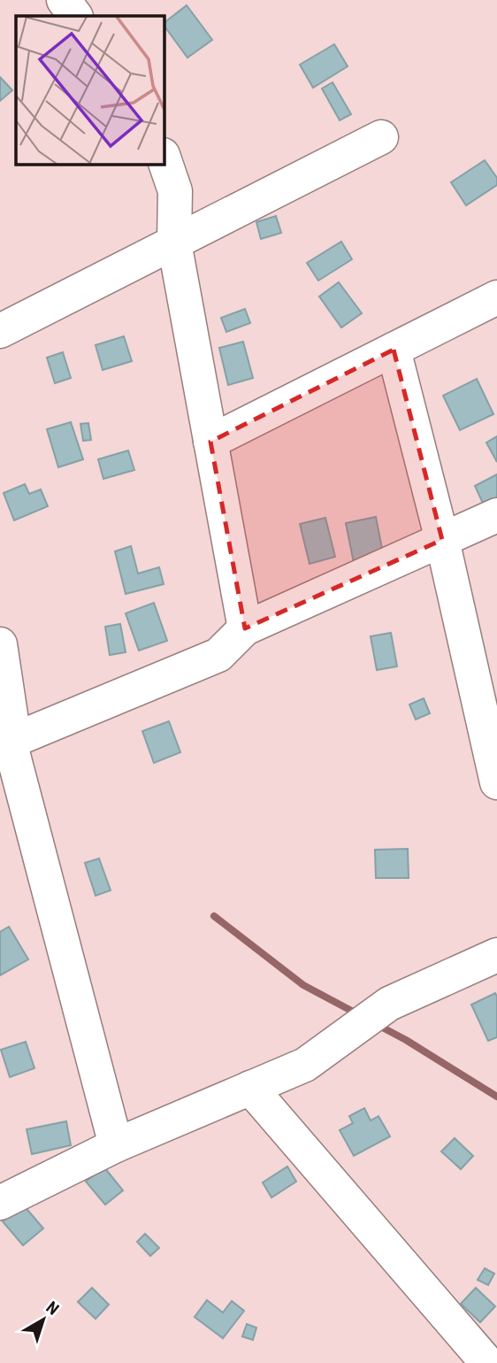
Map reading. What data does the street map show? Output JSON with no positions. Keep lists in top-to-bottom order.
{
  "north": "top right"
}
